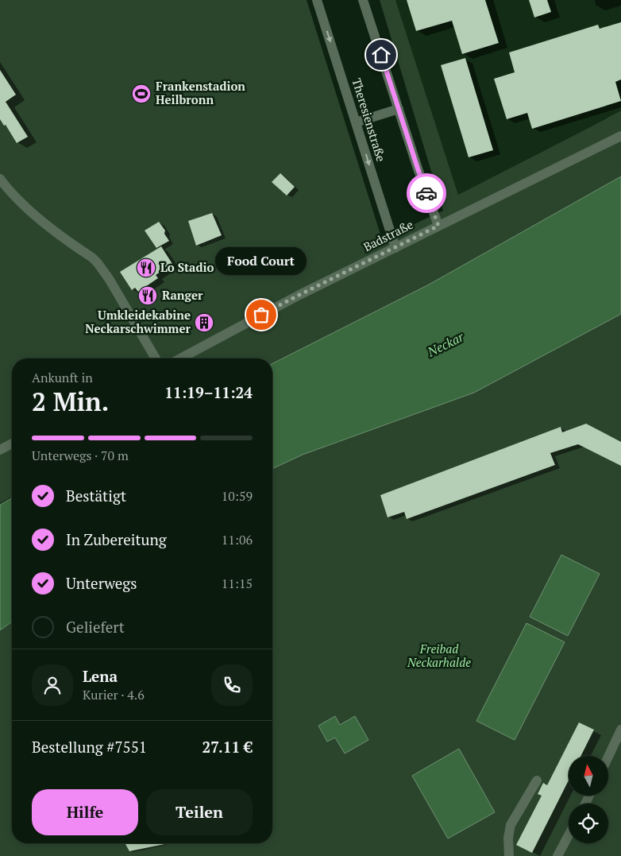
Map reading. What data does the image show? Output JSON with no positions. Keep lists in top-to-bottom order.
{
  "streets": {
    "street": ["Theresienstraße", "Badstraße"]
  },
  "crossings": [
    ["Theresienstraße", "Badstraße"]
  ],
  "water": ["Neckar"],
  "parks": ["Freibad Neckarhalde"],
  "places": {
    "sports": ["Frankenstadion Heilbronn"],
    "restaurant": ["Lo Stadio", "Ranger"],
    "other": ["Food Court"],
    "building": ["Umkleidekabine Neckarschwimmer"]
  },
  "north": "top",
  "page": {
    "bubble": "Food Court",
    "heading": ["2 Min.", "Ankunft in", "11:19–11:24"],
    "panel": [
      "Lena",
      "Kurier · 4.6",
      "Bestellung #7551",
      "27.11 €"
    ],
    "bar": "Unterwegs · 70 m",
    "list": [
      ["Bestätigt", "10:59"],
      ["In Zubereitung", "11:06"],
      ["Unterwegs", "11:15"],
      "Geliefert"
    ],
    "buttons": ["Hilfe", "Teilen"]
  }
}
